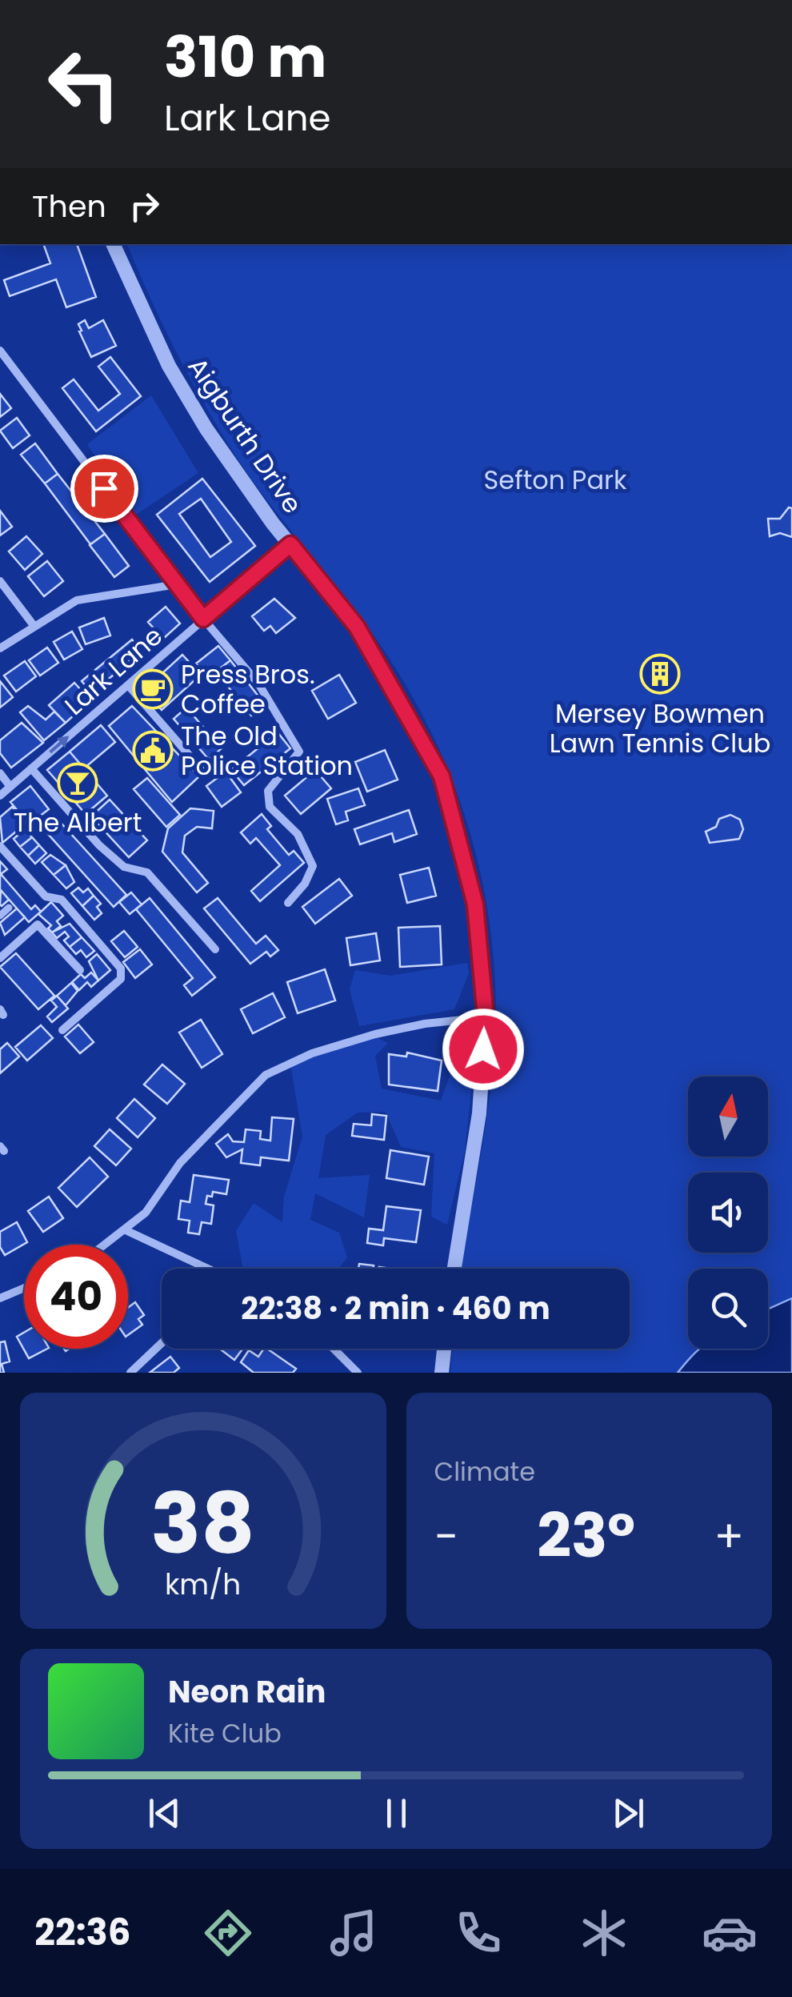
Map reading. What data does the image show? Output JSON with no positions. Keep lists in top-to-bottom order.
{
  "streets": {
    "street": ["Aigburth Drive", "Lark Lane"]
  },
  "crossings": [
    ["Aigburth Drive", "Lark Lane"]
  ],
  "parks": ["Sefton Park"],
  "places": {
    "building": ["Mersey Bowmen Lawn Tennis Club"],
    "cafe": ["Press Bros. Coffee"],
    "public building": ["The Old Police Station"],
    "bar": ["The Albert"]
  },
  "north": "top",
  "page": {
    "turn": ["310 m", "Lark Lane"],
    "then": "Then",
    "limit": "40",
    "trip": "22:38 · 2 min · 460 m",
    "tile": "Climate",
    "heat": ["−", "23°", "+"],
    "song": ["Neon Rain", "Kite Club"],
    "tabs": "22:36",
    "gauge": ["38", "km/h"]
  }
}
